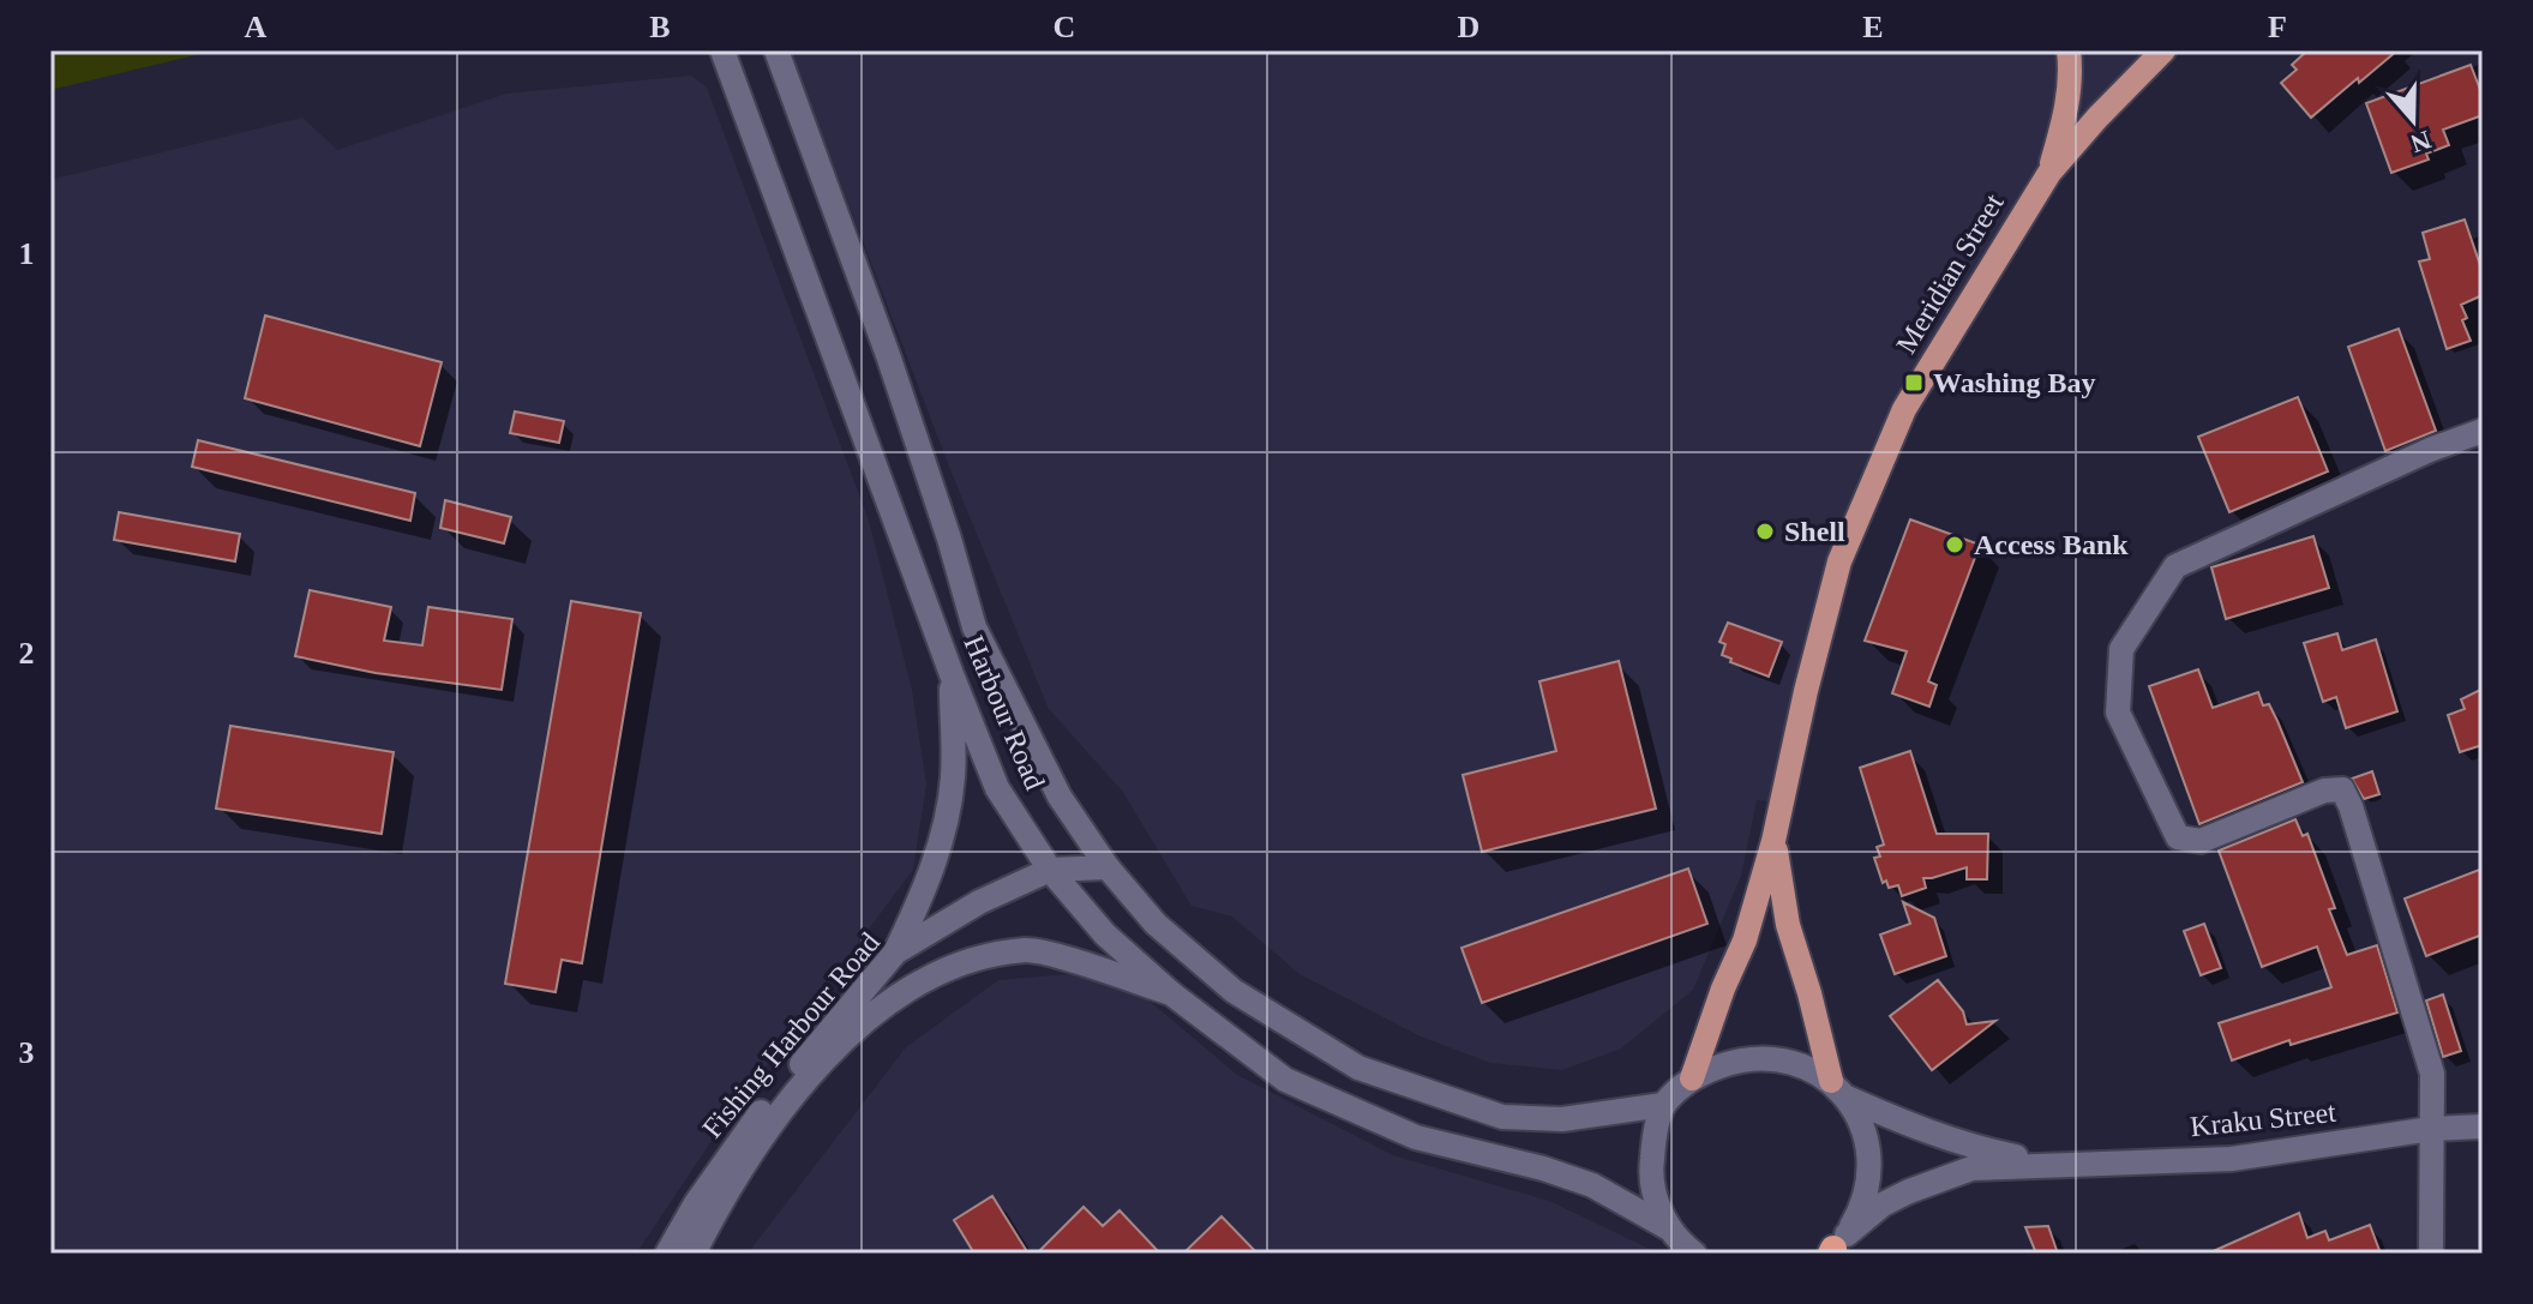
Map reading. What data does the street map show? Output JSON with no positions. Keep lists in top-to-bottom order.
{
  "streets": {
    "main road": [
      "Meridian Street",
      "Harbour Road",
      "Fishing Harbour Road",
      "Kraku Street"
    ]
  },
  "crossings": [
    ["Meridian Street", "Kraku Street"],
    ["Harbour Road", "Fishing Harbour Road"]
  ],
  "places": {
    "transit": ["Washing Bay"],
    "other": ["Shell", "Access Bank"]
  },
  "north": "bottom",
  "grid": {
    "columns": [
      "A",
      "B",
      "C",
      "D",
      "E",
      "F"
    ],
    "rows": ["1", "2", "3"]
  }
}
